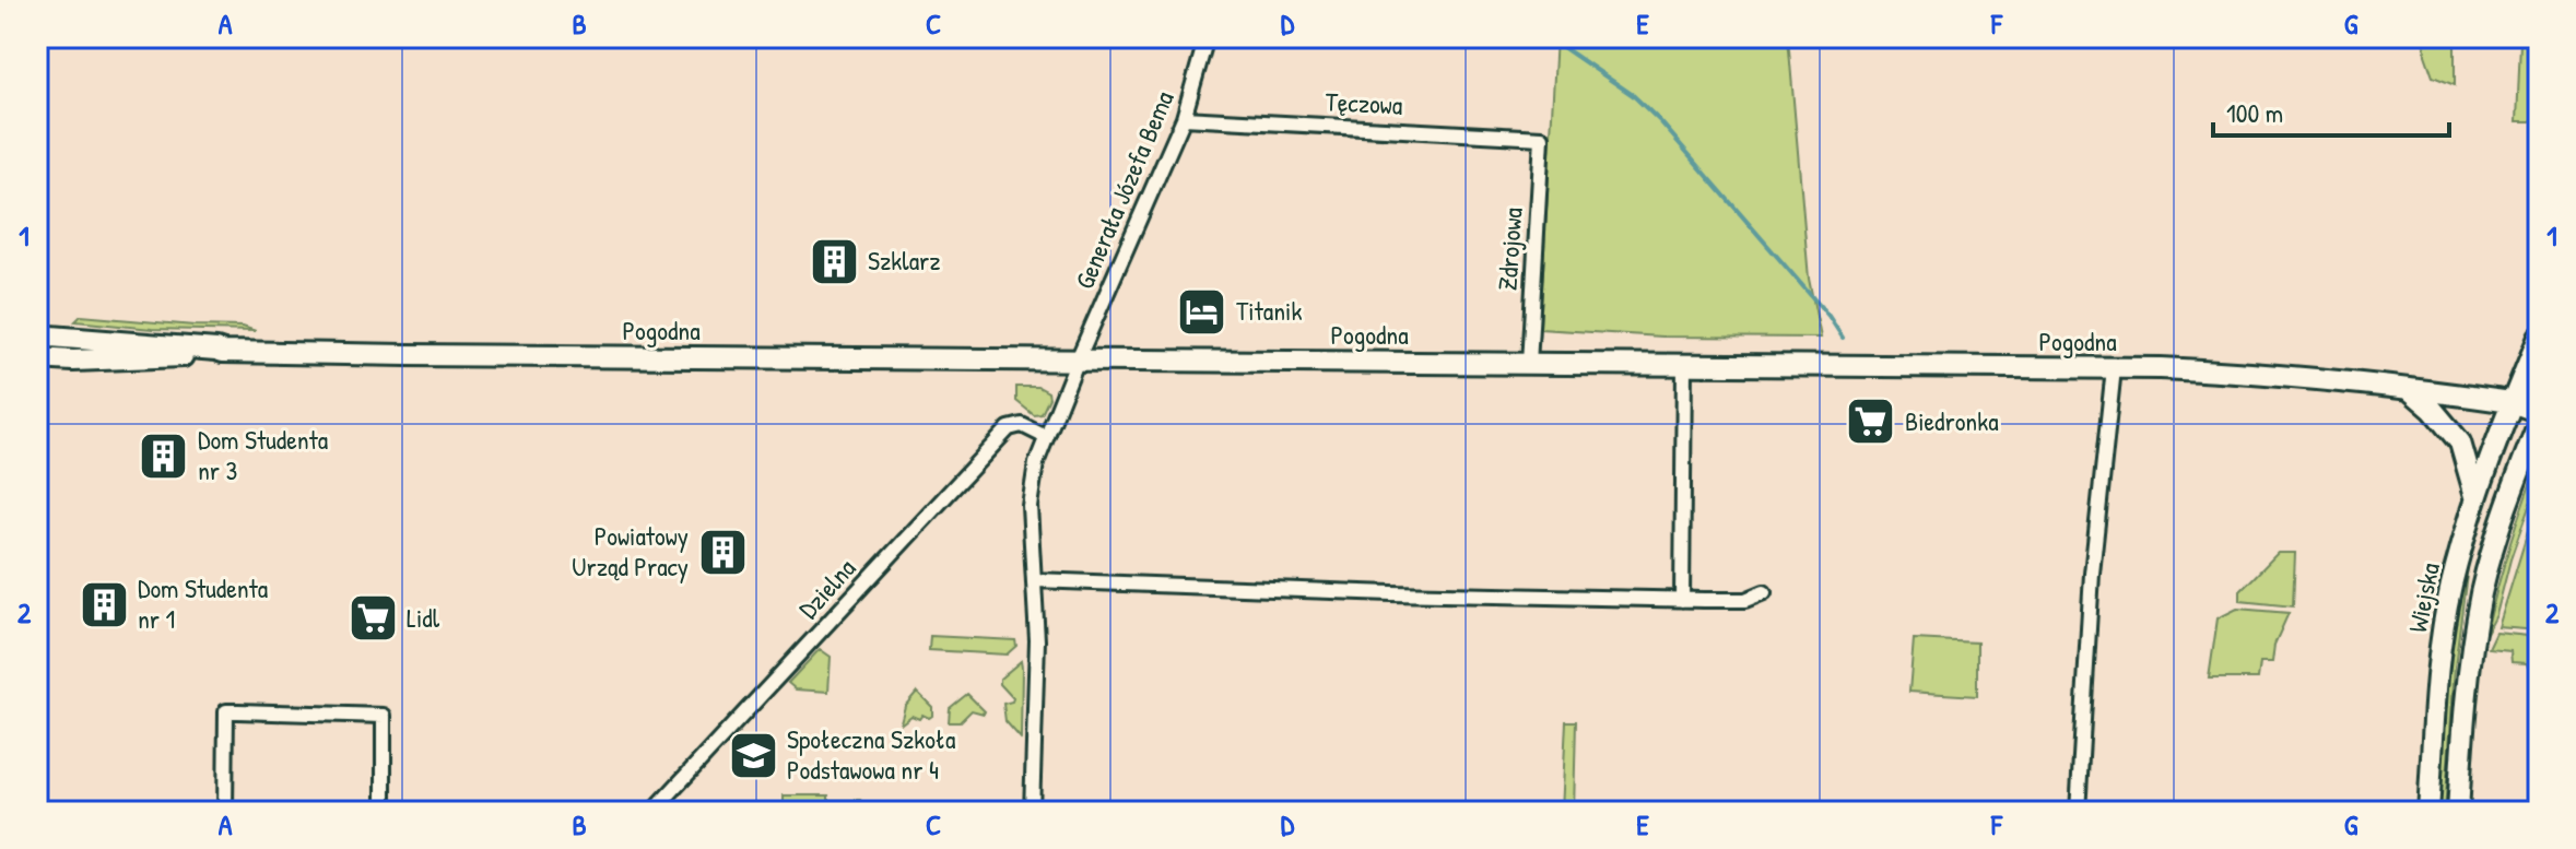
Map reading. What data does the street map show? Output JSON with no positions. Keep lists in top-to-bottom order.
{
  "streets": {
    "street": [
      "Tęczowa",
      "Generała Józefa Bema",
      "Zdrojowa",
      "Pogodna",
      "Dzielna",
      "Wiejska"
    ]
  },
  "crossings": [
    ["Tęczowa", "Generała Józefa Bema"],
    ["Tęczowa", "Zdrojowa"],
    ["Generała Józefa Bema", "Pogodna"],
    ["Generała Józefa Bema", "Dzielna"],
    ["Zdrojowa", "Pogodna"],
    ["Pogodna", "Wiejska"]
  ],
  "places": {
    "building": [
      "Szklarz",
      "Dom Studenta nr 3",
      "Powiatowy Urząd Pracy",
      "Dom Studenta nr 1"
    ],
    "hotel": ["Titanik"],
    "supermarket": ["Biedronka", "Lidl"],
    "school or university": ["Społeczna Szkoła Podstawowa nr 4"]
  },
  "scale_bar": "100 m",
  "grid": {
    "columns": [
      "A",
      "B",
      "C",
      "D",
      "E",
      "F",
      "G"
    ],
    "rows": ["1", "2"]
  }
}
